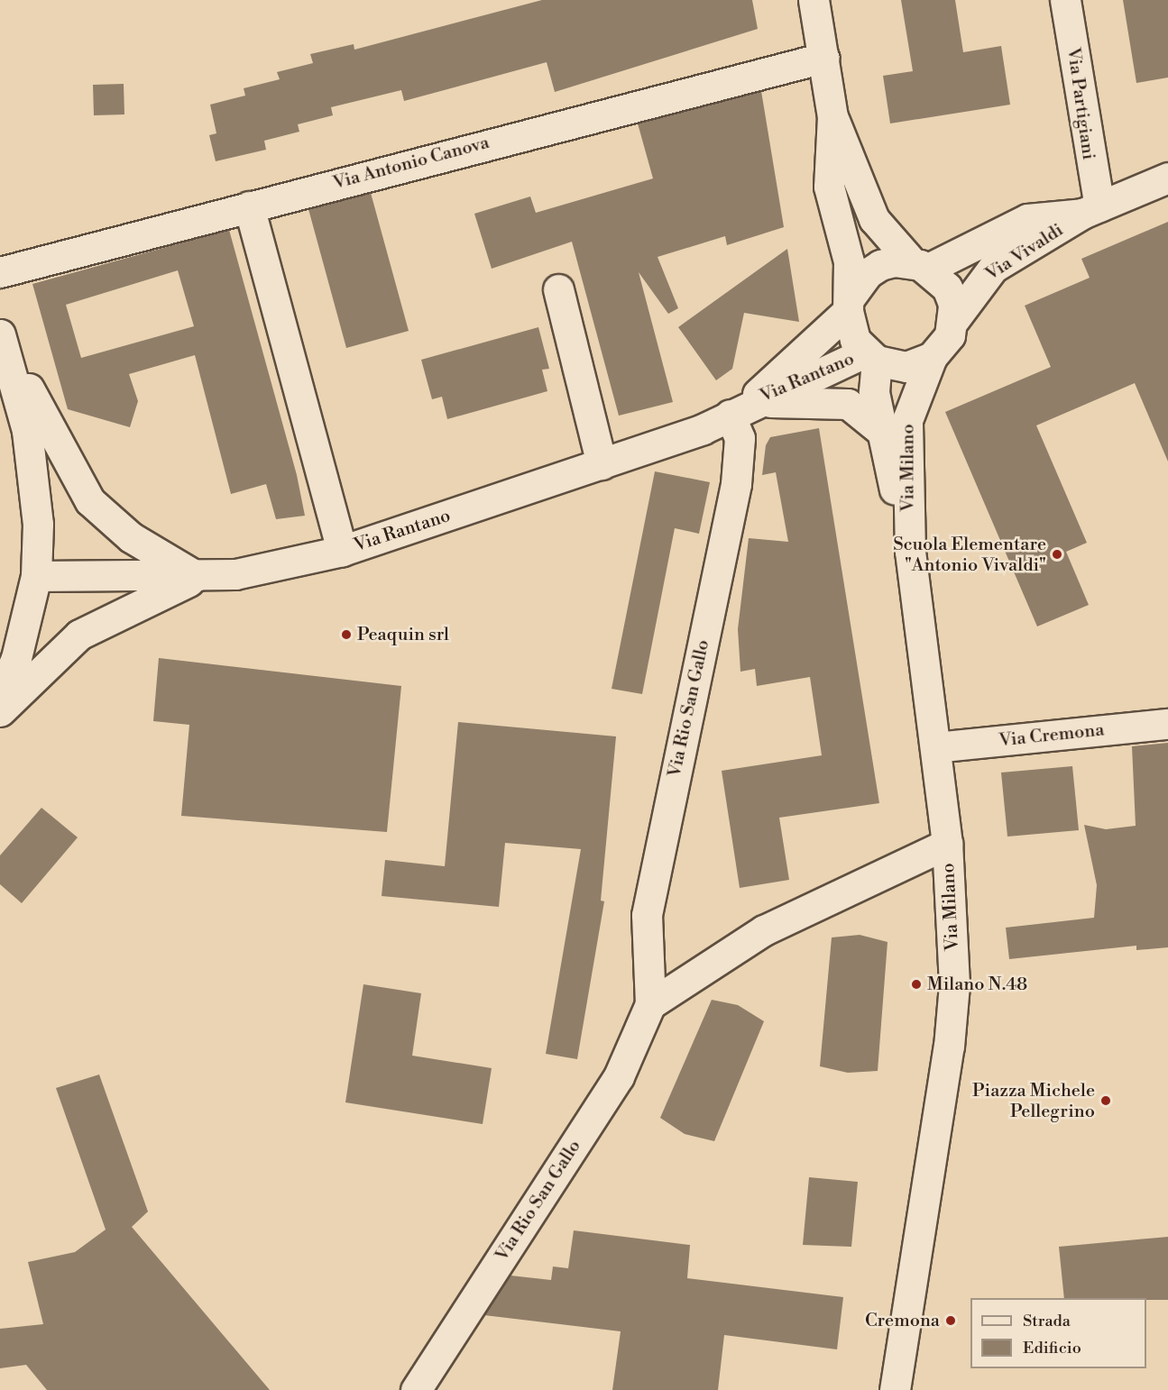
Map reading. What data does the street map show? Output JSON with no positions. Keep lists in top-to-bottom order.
{
  "streets": {
    "street": [
      "Via Partigiani",
      "Via Antonio Canova",
      "Via Vivaldi",
      "Via Rantano",
      "Via Milano",
      "Via Rio San Gallo",
      "Via Cremona"
    ]
  },
  "crossings": [
    ["Via Partigiani", "Via Vivaldi"],
    ["Via Vivaldi", "Via Rantano"],
    ["Via Vivaldi", "Via Milano"],
    ["Via Rantano", "Via Milano"],
    ["Via Rantano", "Via Rio San Gallo"],
    ["Via Milano", "Via Cremona"]
  ],
  "places": [
    "Scuola Elementare \"Antonio Vivaldi\"",
    "Peaquin srl",
    "Milano N.48",
    "Piazza Michele Pellegrino",
    "Cremona"
  ],
  "legend": ["Strada", "Edificio"]
}
